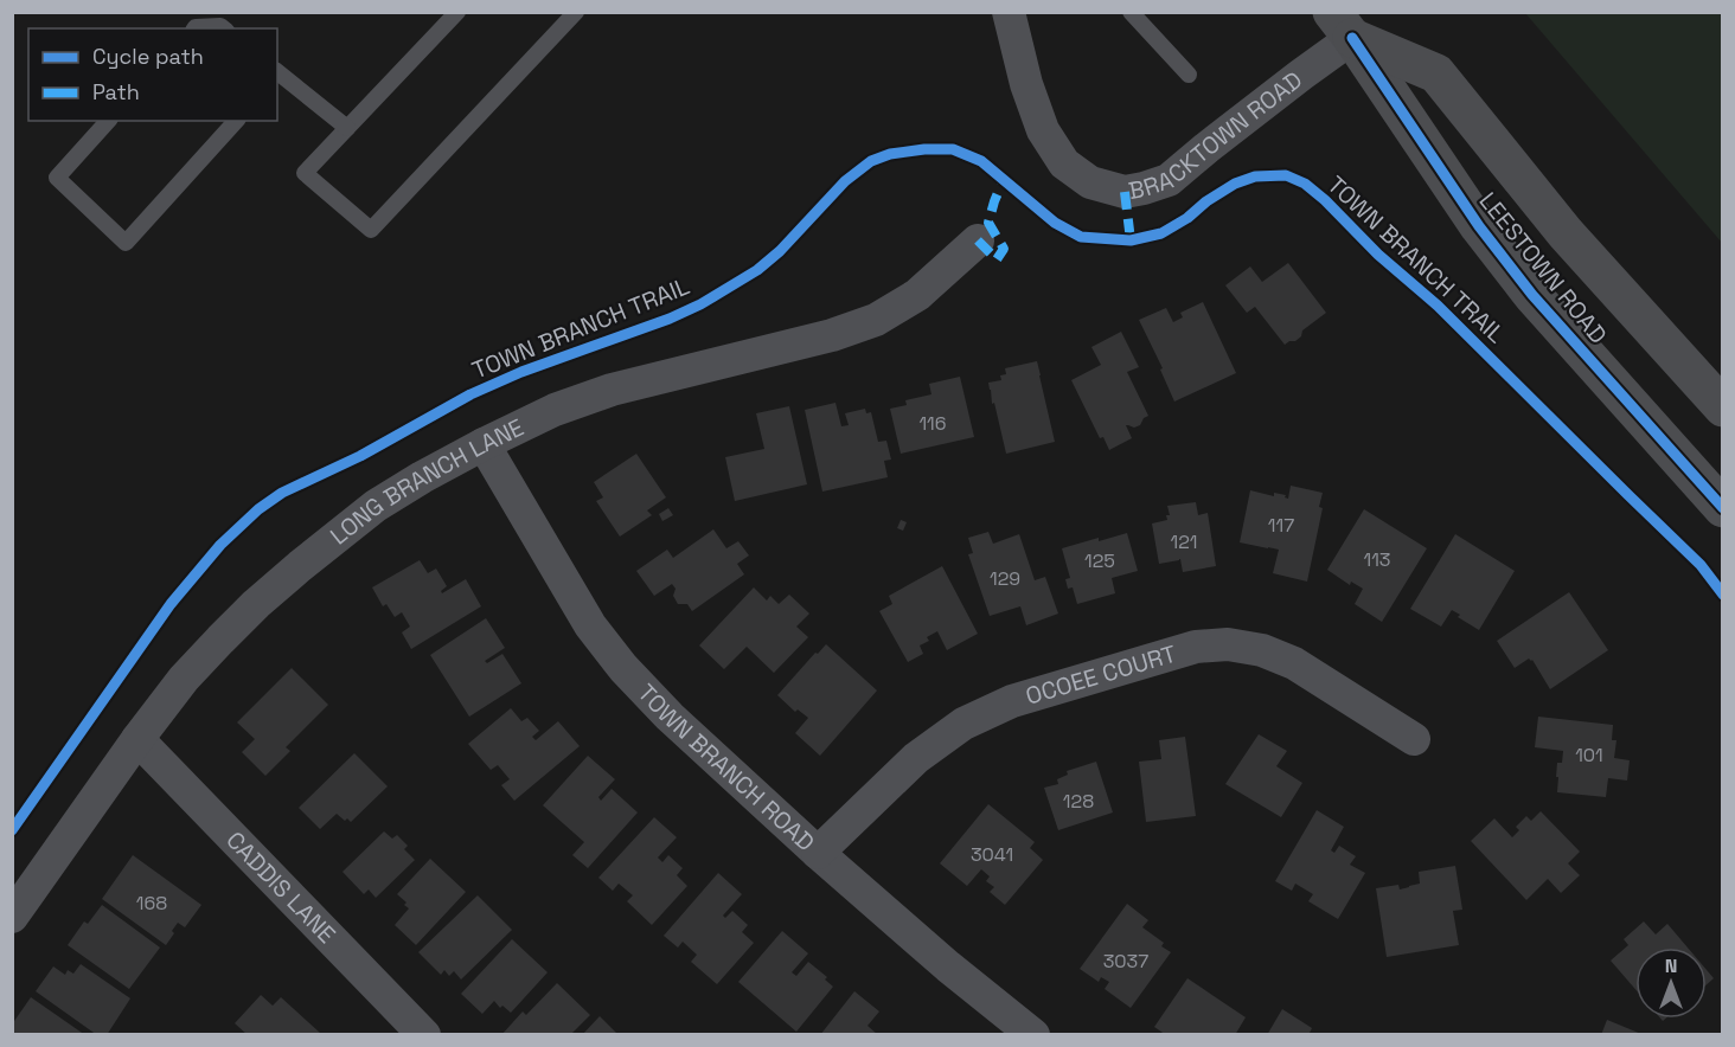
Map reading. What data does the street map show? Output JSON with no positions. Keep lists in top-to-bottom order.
{
  "streets": {
    "main road": ["LEESTOWN ROAD"],
    "street": [
      "BRACKTOWN ROAD",
      "LONG BRANCH LANE",
      "OCOEE COURT",
      "TOWN BRANCH ROAD",
      "CADDIS LANE"
    ],
    "cycle path": ["TOWN BRANCH TRAIL"]
  },
  "crossings": [
    ["BRACKTOWN ROAD", "LEESTOWN ROAD"],
    ["LONG BRANCH LANE", "TOWN BRANCH ROAD"],
    ["LONG BRANCH LANE", "CADDIS LANE"],
    ["OCOEE COURT", "TOWN BRANCH ROAD"]
  ],
  "house_numbers": [
    "116",
    "117",
    "121",
    "113",
    "125",
    "129",
    "101",
    "128",
    "3041",
    "168",
    "3037"
  ],
  "legend": ["Cycle path", "Path"],
  "north": "top"
}
